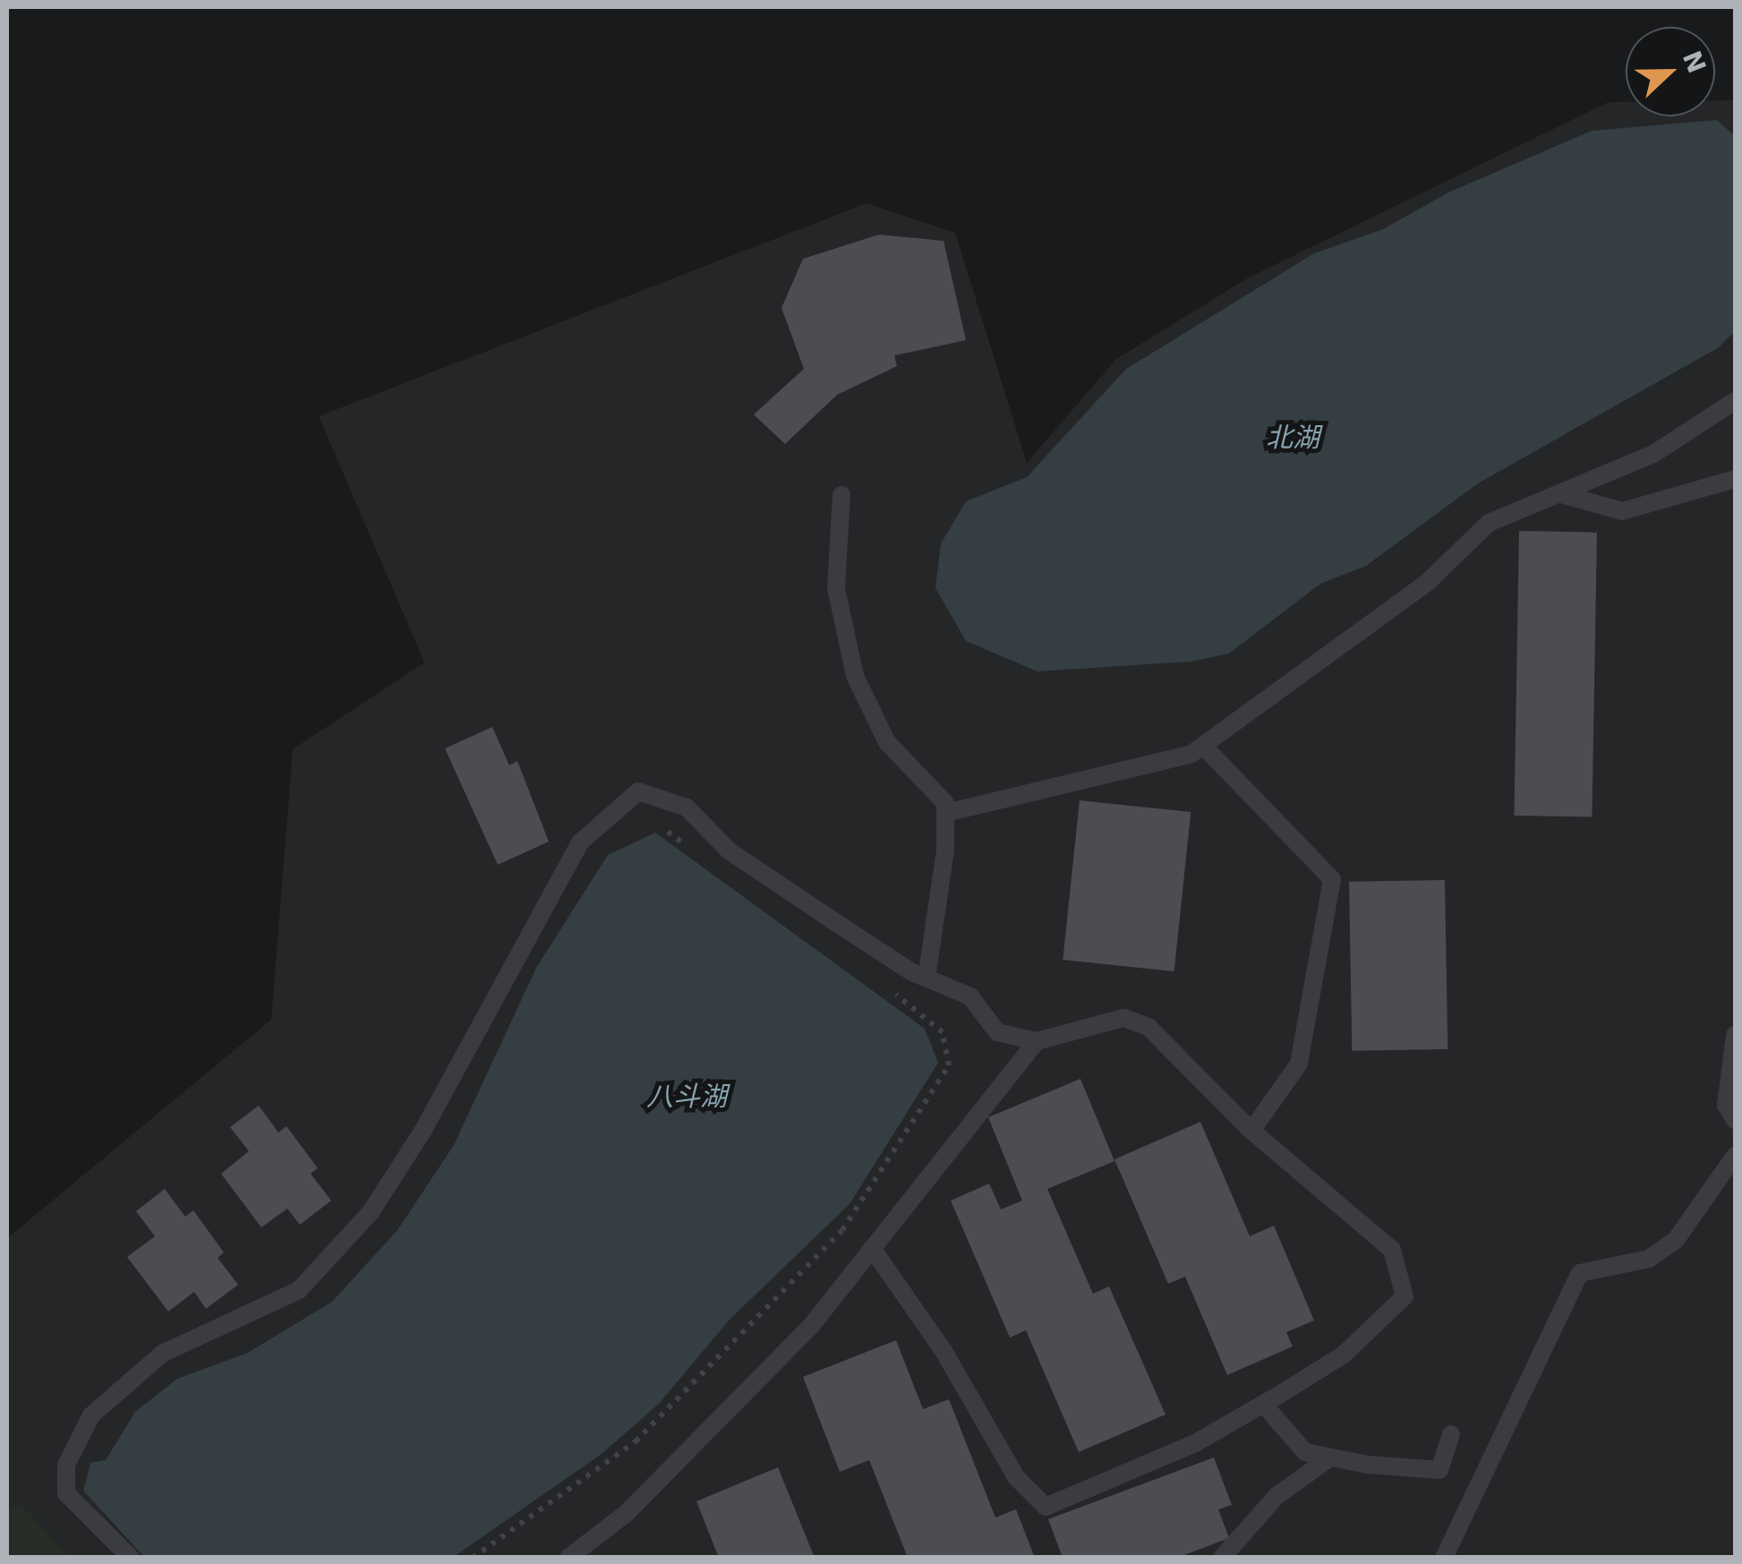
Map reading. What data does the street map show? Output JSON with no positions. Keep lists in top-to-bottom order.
{
  "water": ["北湖", "八斗湖"],
  "north": "right"
}
